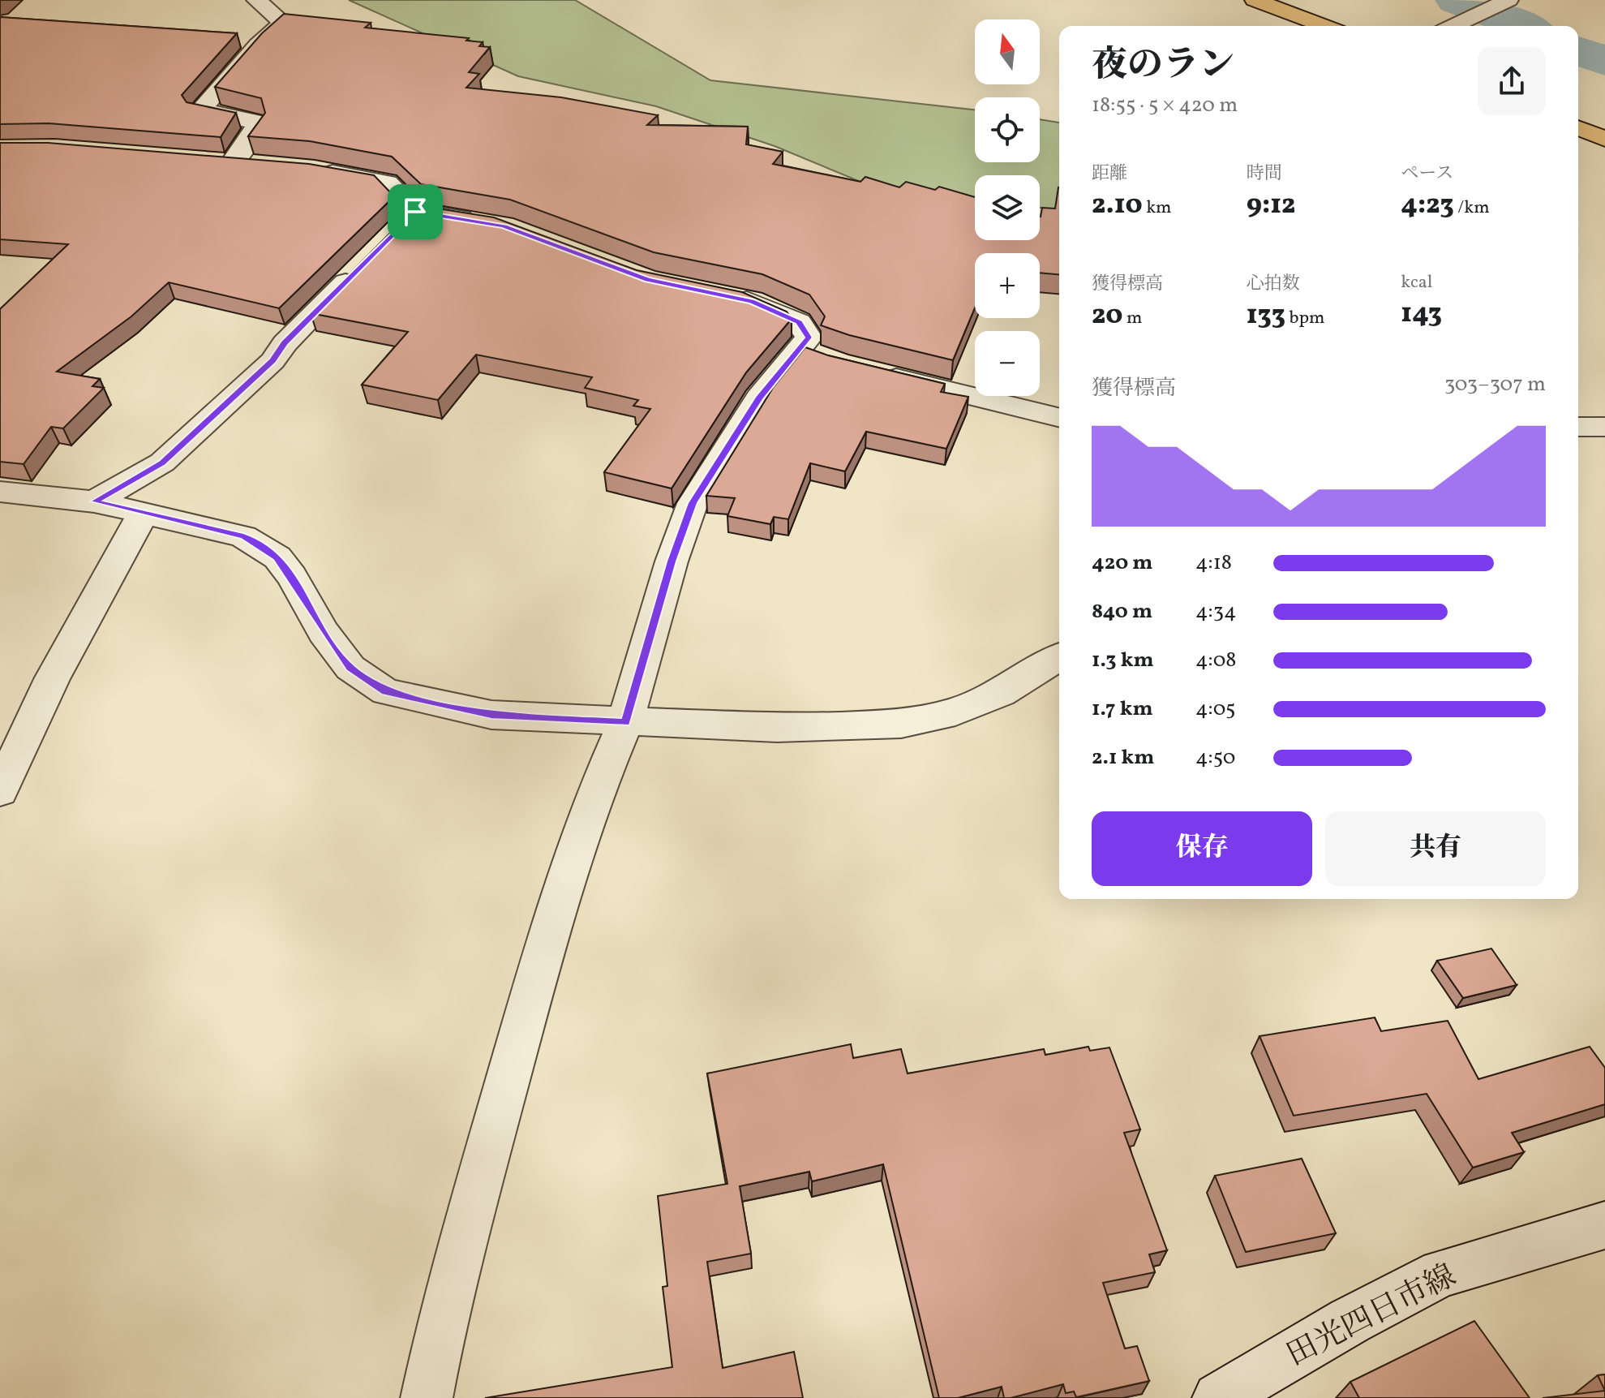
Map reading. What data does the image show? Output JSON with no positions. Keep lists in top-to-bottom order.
{
  "streets": {
    "street": ["田光四日市線"]
  },
  "north": "top",
  "page": {
    "map_buttons": ["+", "−"],
    "heading": ["夜のラン", "18:55 · 5 × 420 m"],
    "stats": [
      ["距離", "2.10 km"],
      ["時間", "9:12"],
      ["ペース", "4:23 /km"],
      ["獲得標高", "20 m"],
      ["心拍数", "133 bpm"],
      ["kcal", "143"]
    ],
    "chart": ["獲得標高", "303–307 m"],
    "list": [
      {
        "name": "420 m",
        "note": "4:18"
      },
      {
        "name": "840 m",
        "note": "4:34"
      },
      {
        "name": "1.3 km",
        "note": "4:08"
      },
      {
        "name": "1.7 km",
        "note": "4:05"
      },
      {
        "name": "2.1 km",
        "note": "4:50"
      }
    ],
    "buttons": ["保存", "共有"]
  }
}
